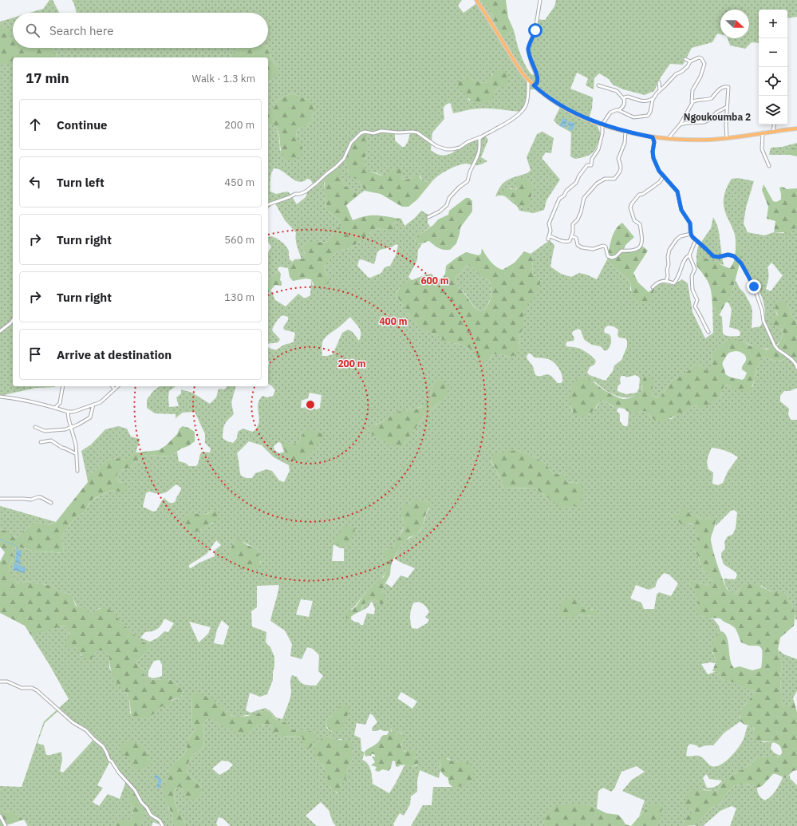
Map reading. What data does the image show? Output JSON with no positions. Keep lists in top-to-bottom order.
{
  "districts": ["Ngoukoumba 2"],
  "north": "right",
  "page": {
    "map_buttons": ["+", "−"],
    "search": "Search here",
    "heading": ["17 min", "Walk · 1.3 km"],
    "list": [
      ["Continue", "200 m"],
      ["Turn left", "450 m"],
      ["Turn right", "560 m"],
      ["Turn right", "130 m"],
      "Arrive at destination"
    ]
  },
  "rings": ["600 m", "400 m", "200 m"]
}
